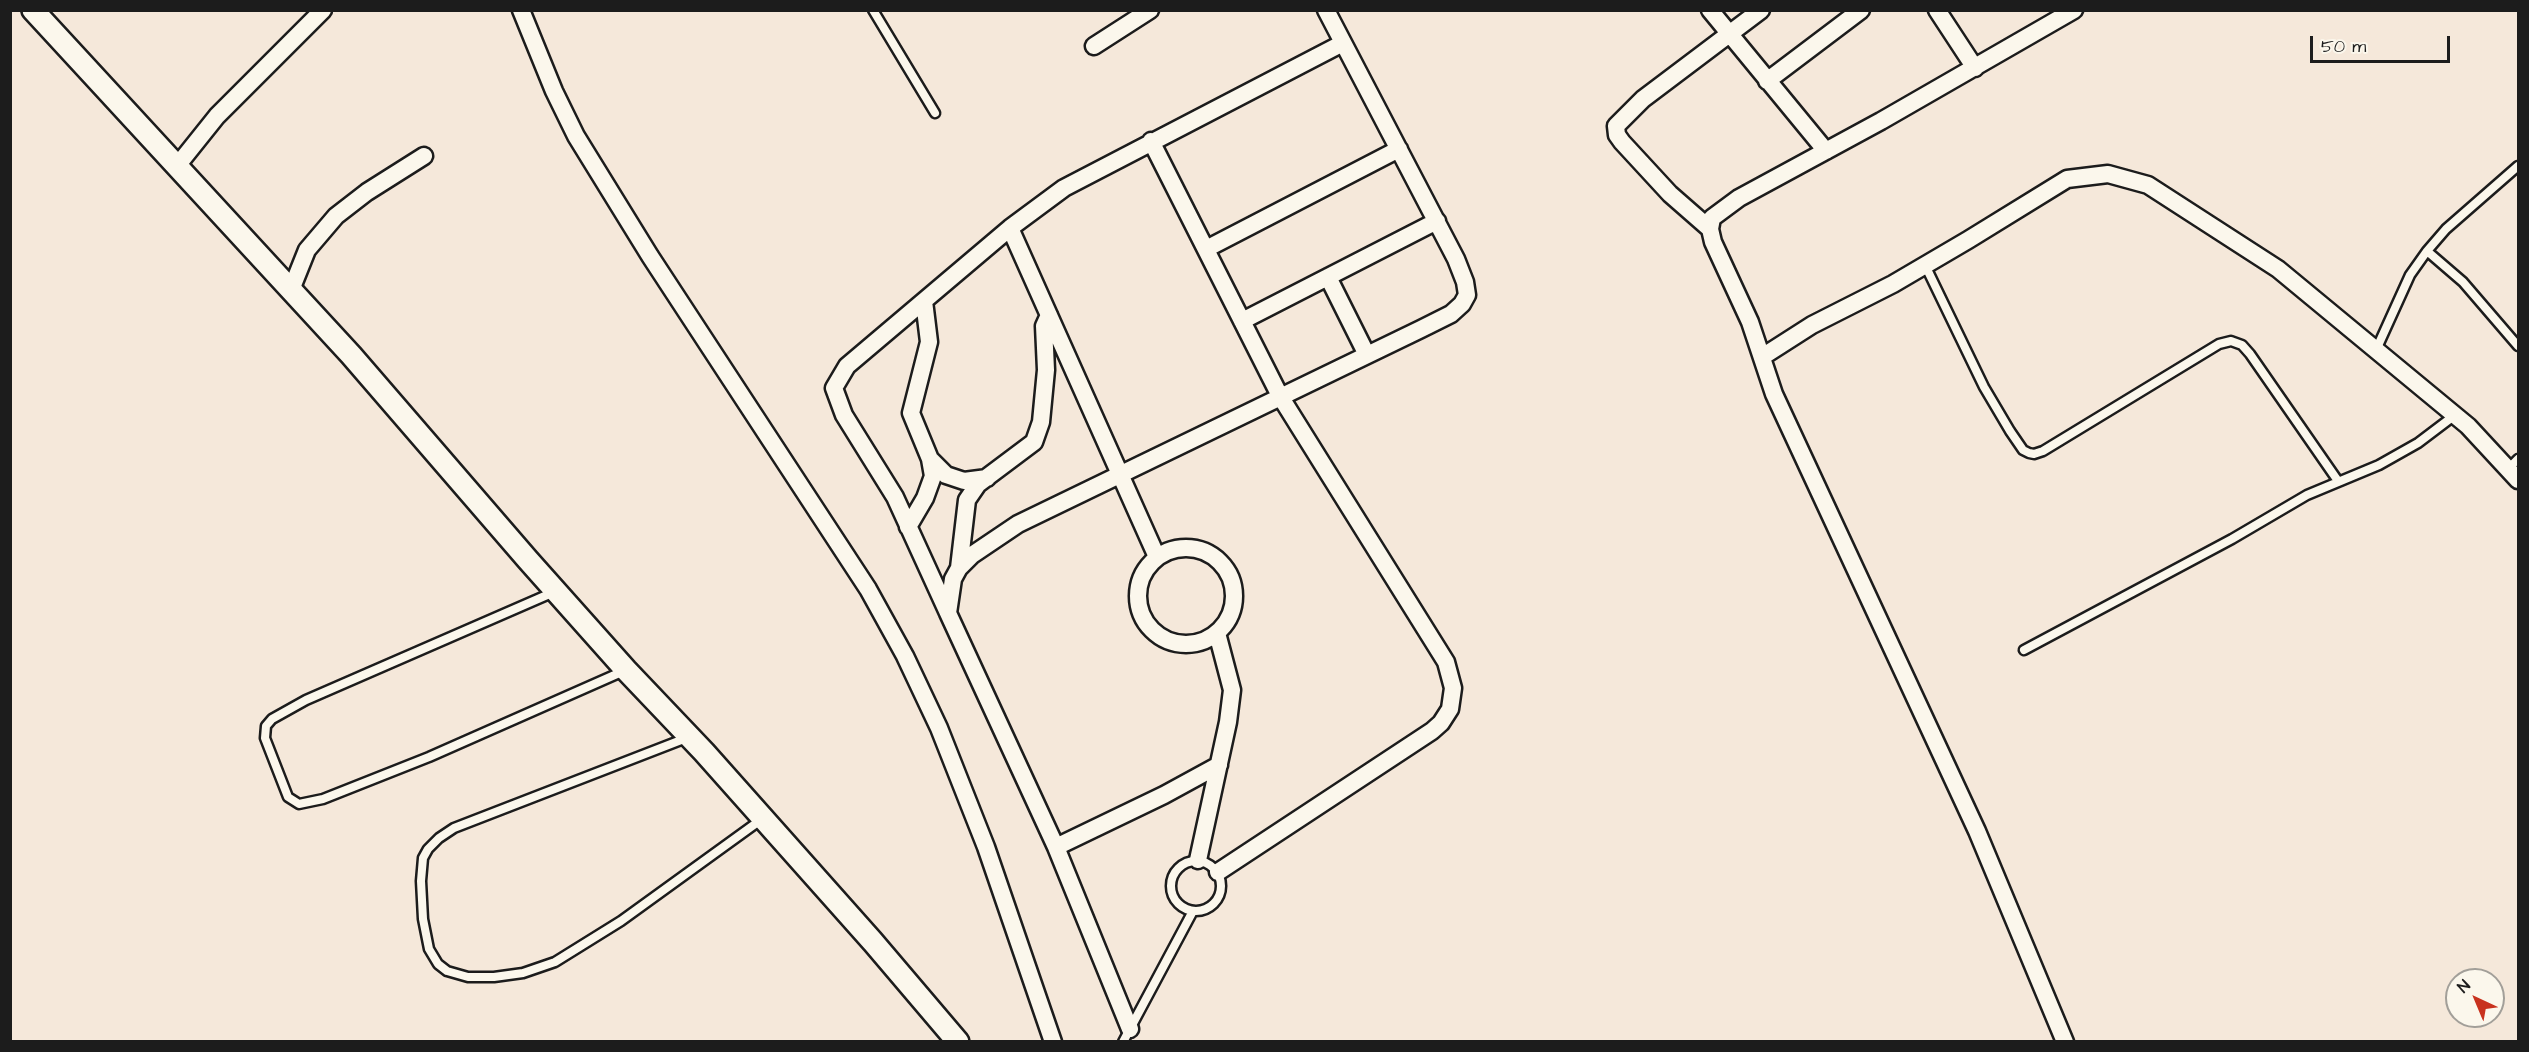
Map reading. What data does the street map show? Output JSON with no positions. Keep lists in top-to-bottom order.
{
  "scale_bar": "50 m",
  "north": "top left"
}
